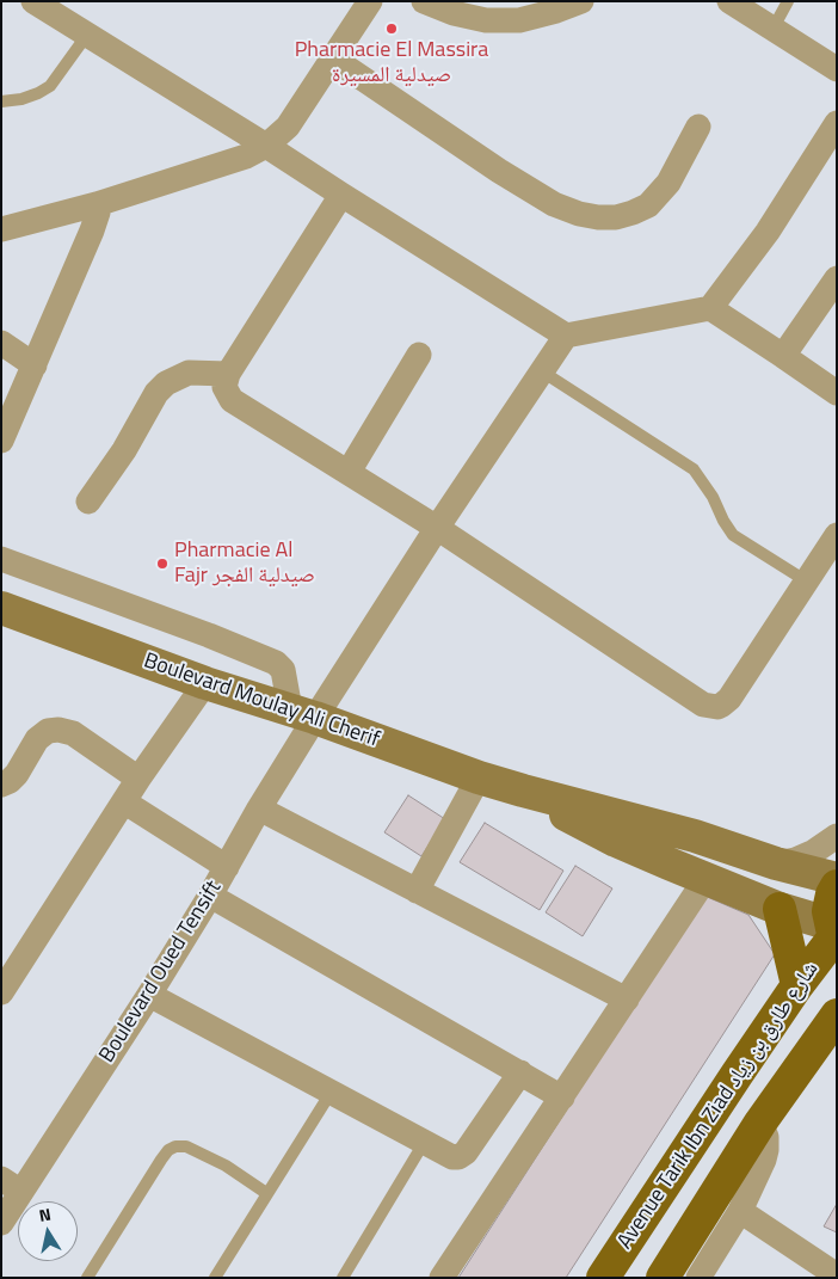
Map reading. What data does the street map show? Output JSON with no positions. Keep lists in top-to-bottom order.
{
  "streets": {
    "main road": ["Boulevard Moulay Ali Cherif", "Avenue Tarik Ibn Ziad شارع طارق بن زياد"],
    "street": ["Boulevard Oued Tensift"]
  },
  "crossings": [
    ["Boulevard Moulay Ali Cherif", "Boulevard Oued Tensift"],
    ["Boulevard Moulay Ali Cherif", "Avenue Tarik Ibn Ziad شارع طارق بن زياد"]
  ],
  "places": ["Pharmacie El Massira صيدلية المسيرة", "Pharmacie Al Fajr صيدلية الفجر"],
  "north": "top"
}
